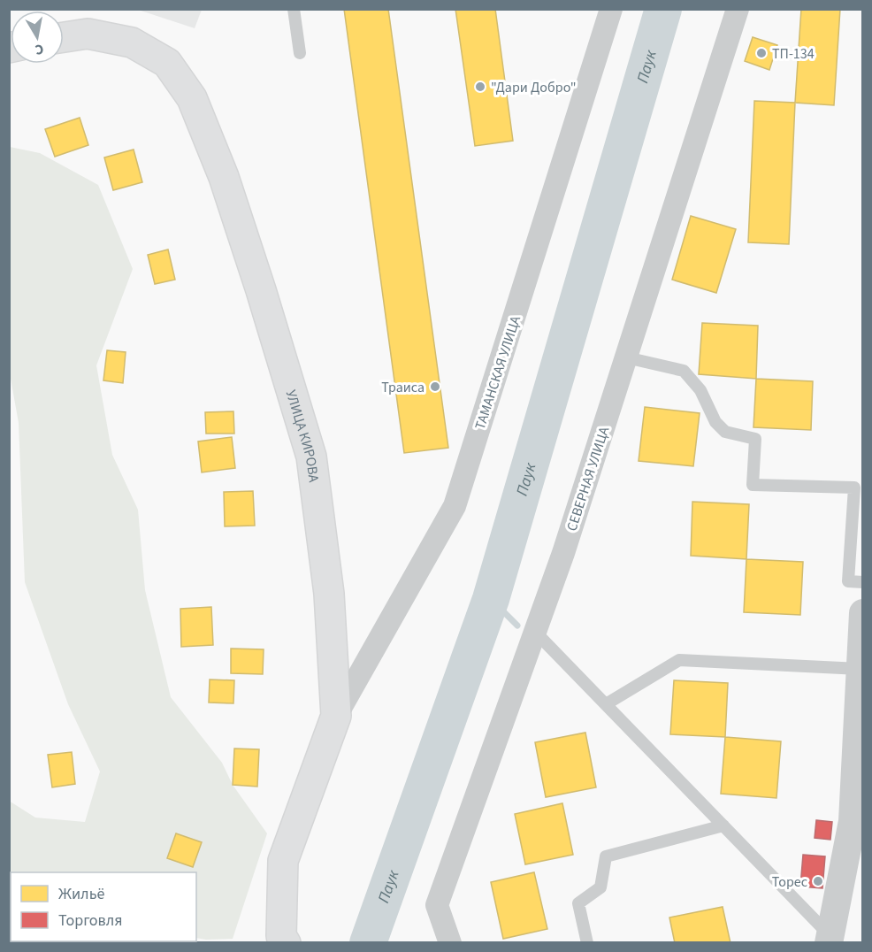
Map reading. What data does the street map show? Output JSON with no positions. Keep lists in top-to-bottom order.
{
  "streets": {
    "main road": ["УЛИЦА КИРОВА"],
    "street": ["ТАМАНСКАЯ УЛИЦА", "СЕВЕРНАЯ УЛИЦА"]
  },
  "crossings": [
    ["ТАМАНСКАЯ УЛИЦА", "УЛИЦА КИРОВА"]
  ],
  "water": ["Паук"],
  "places": [
    "ТП-134",
    "\"Дари Добро\"",
    "Траиса",
    "Торес"
  ],
  "legend": ["Жильё", "Торговля"],
  "north": "bottom"
}
